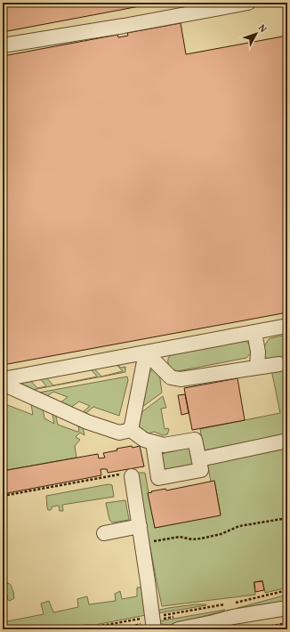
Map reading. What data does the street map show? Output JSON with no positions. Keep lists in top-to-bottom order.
{
  "north": "top right"
}
